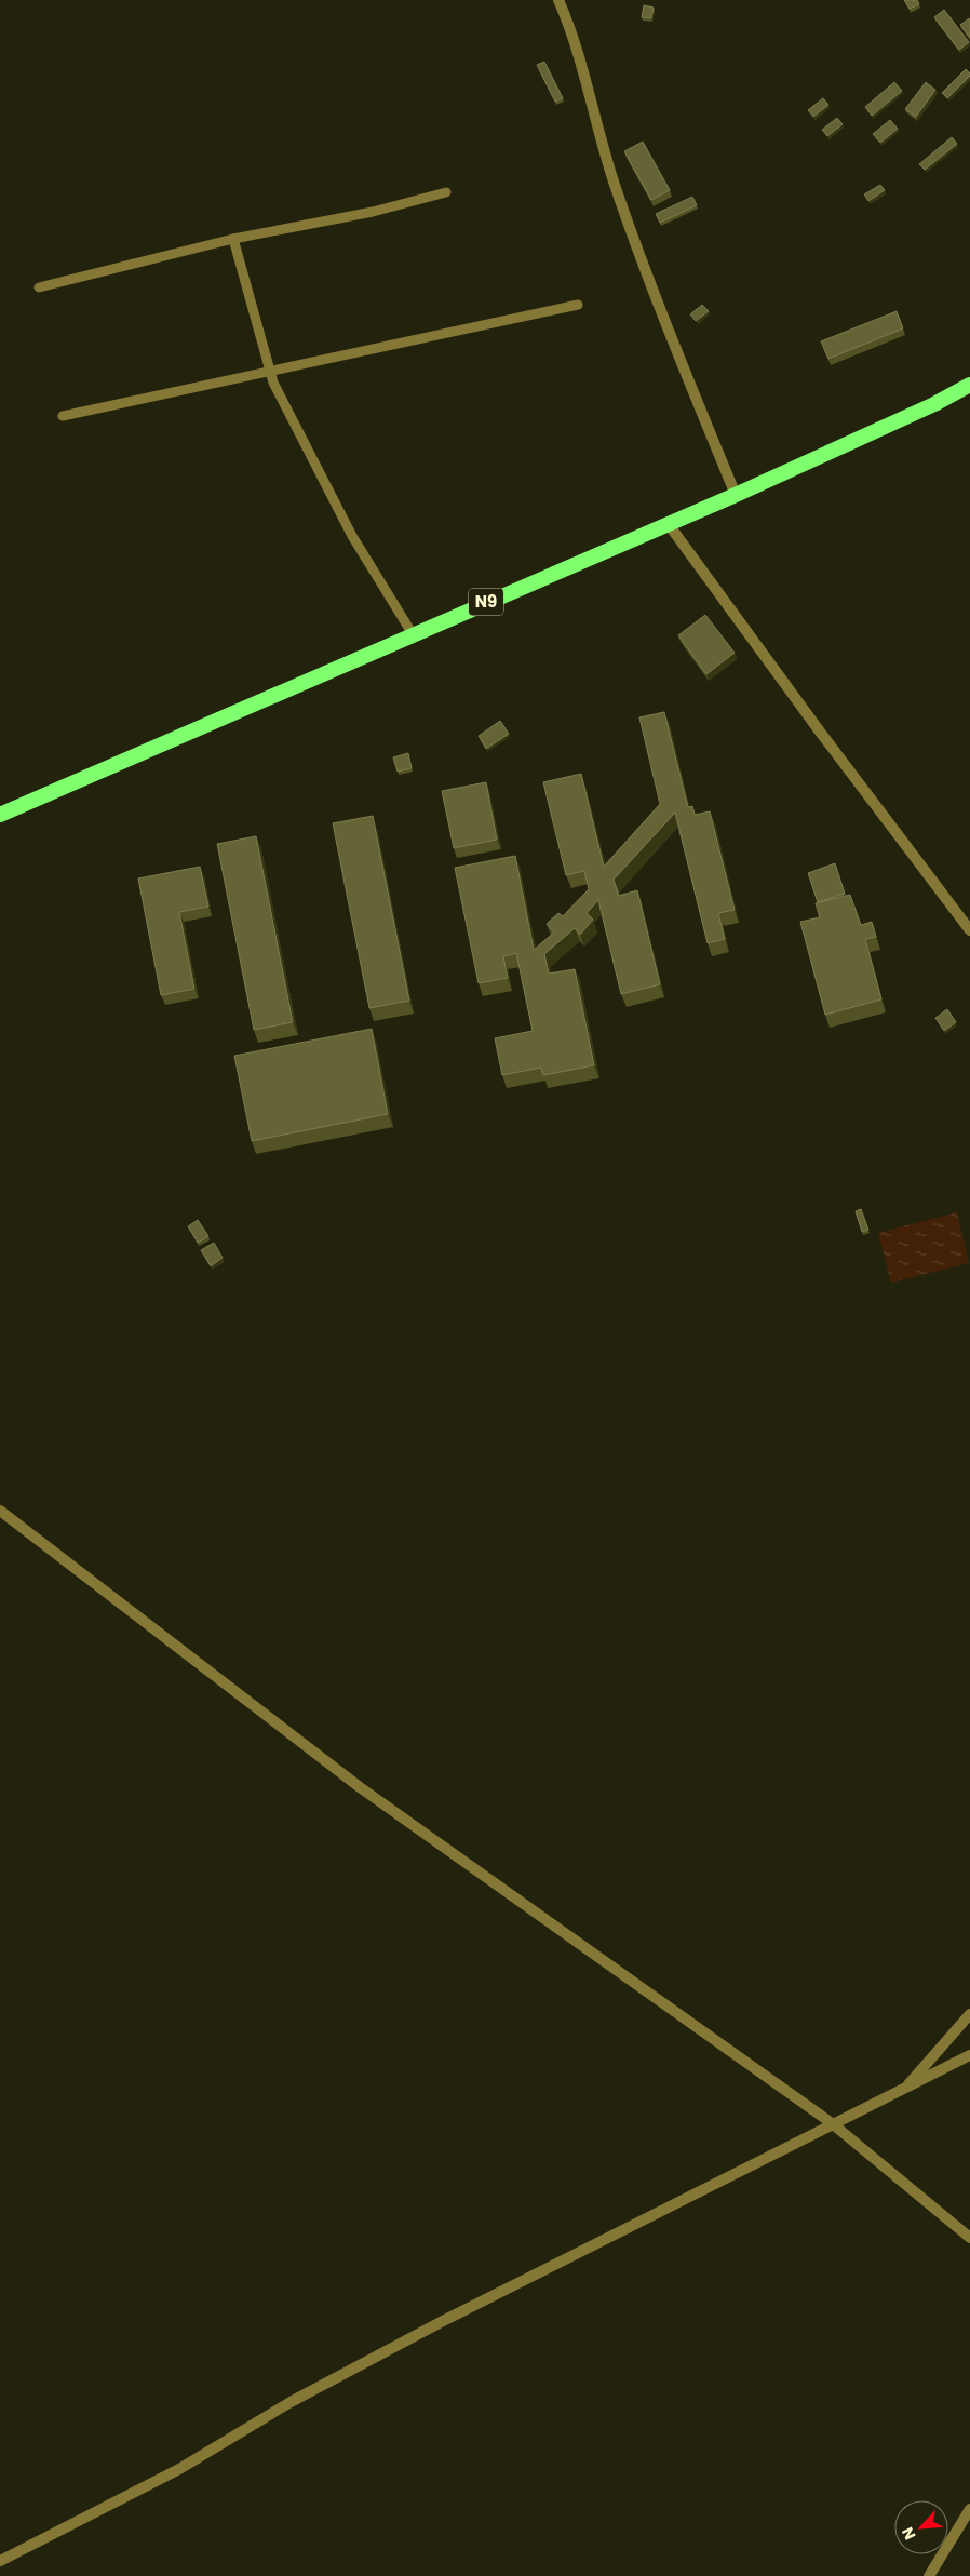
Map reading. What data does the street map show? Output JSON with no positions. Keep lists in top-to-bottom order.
{
  "streets": {
    "highway": ["N9"]
  },
  "north": "bottom left"
}
